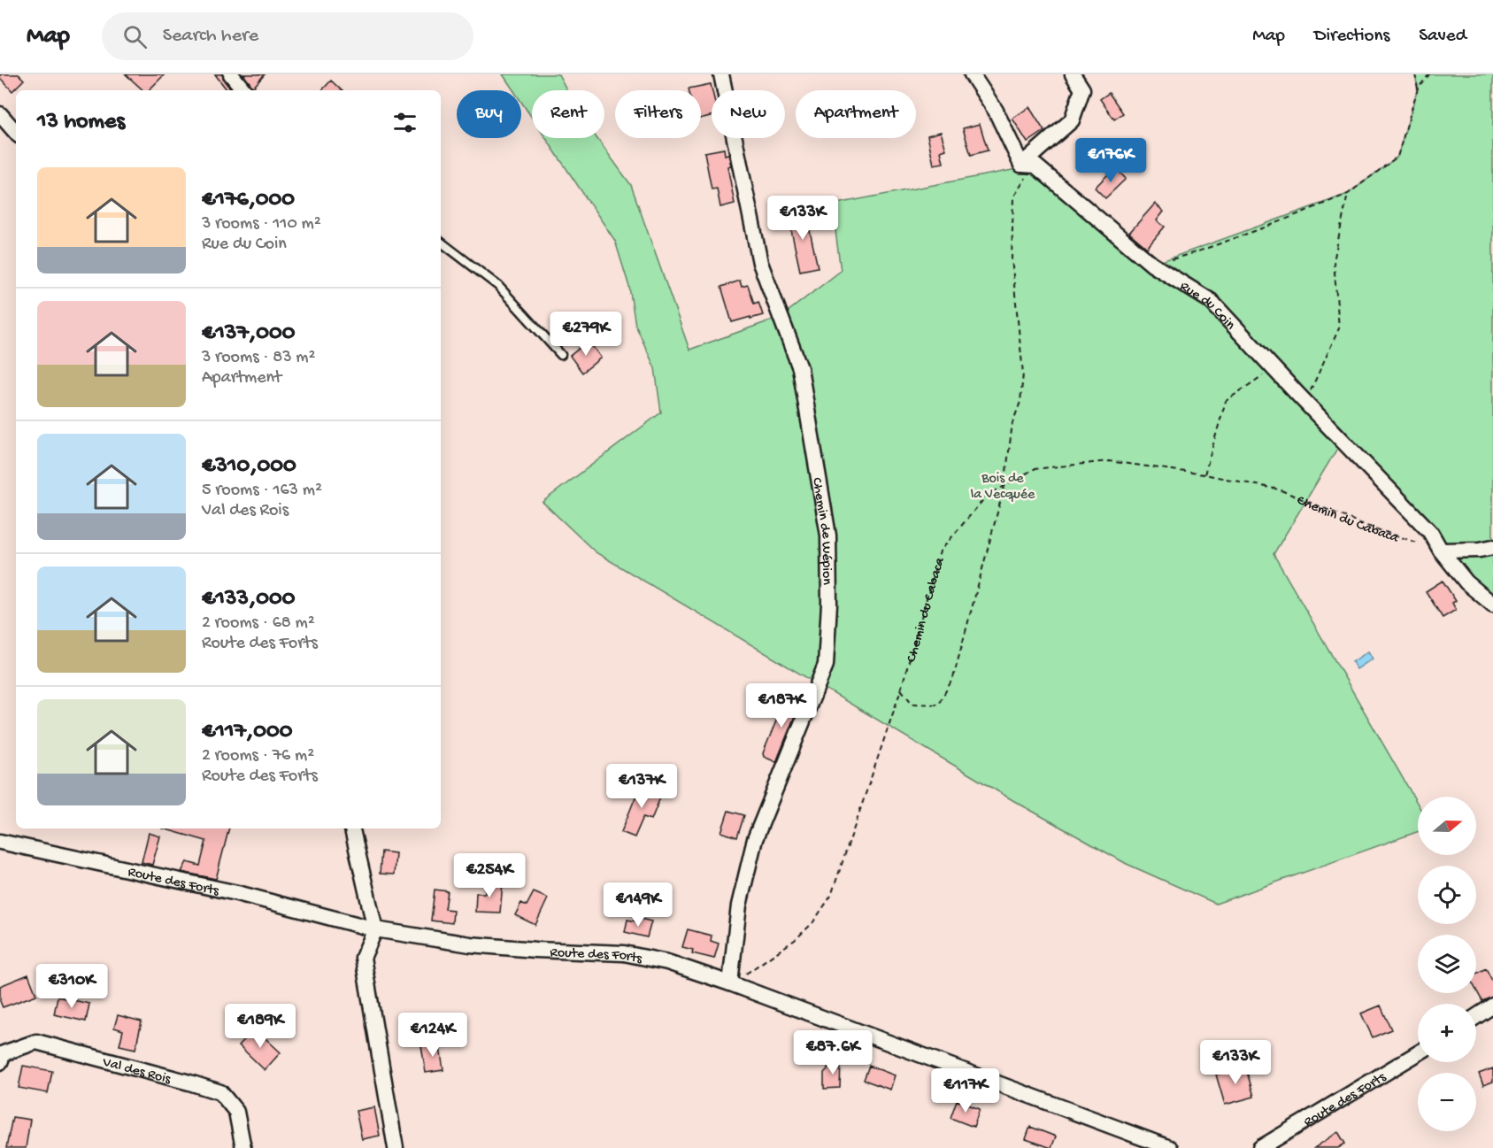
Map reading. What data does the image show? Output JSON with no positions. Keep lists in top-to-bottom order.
{
  "streets": {
    "street": [
      "Rue du Coin",
      "Chemin de Wépion",
      "Route des Forts",
      "Val des Rois"
    ],
    "path": ["Chemin du Cabaca"]
  },
  "crossings": [
    ["Rue du Coin", "Chemin du Cabaca"],
    ["Chemin du Cabaca", "Chemin de Wépion"],
    ["Chemin du Cabaca", "Route des Forts"],
    ["Chemin de Wépion", "Route des Forts"]
  ],
  "parks": ["Bois de la Vecquée"],
  "north": "right",
  "page": {
    "header": "Map",
    "search": "Search here",
    "nav": ["Map", "Directions", "Saved"],
    "chip": [
      "Buy",
      "Rent",
      "Filters",
      "New",
      "Apartment"
    ],
    "heading": "13 homes",
    "price": [
      "€176K",
      "€133K",
      "€279K",
      "€187K",
      "€137K",
      "€254K",
      "€149K",
      "€310K",
      "€189K",
      "€124K",
      "€87.6K",
      "€133K",
      "€117K"
    ],
    "list": [
      {
        "name": "€176,000",
        "note": "3 rooms · 110 m² · Rue du Coin"
      },
      {
        "name": "€137,000",
        "note": "3 rooms · 83 m² · Apartment"
      },
      {
        "name": "€310,000",
        "note": "5 rooms · 163 m² · Val des Rois"
      },
      {
        "name": "€133,000",
        "note": "2 rooms · 68 m² · Route des Forts"
      },
      {
        "name": "€117,000",
        "note": "2 rooms · 76 m² · Route des Forts"
      }
    ],
    "map_buttons": ["+", "−"]
  }
}
